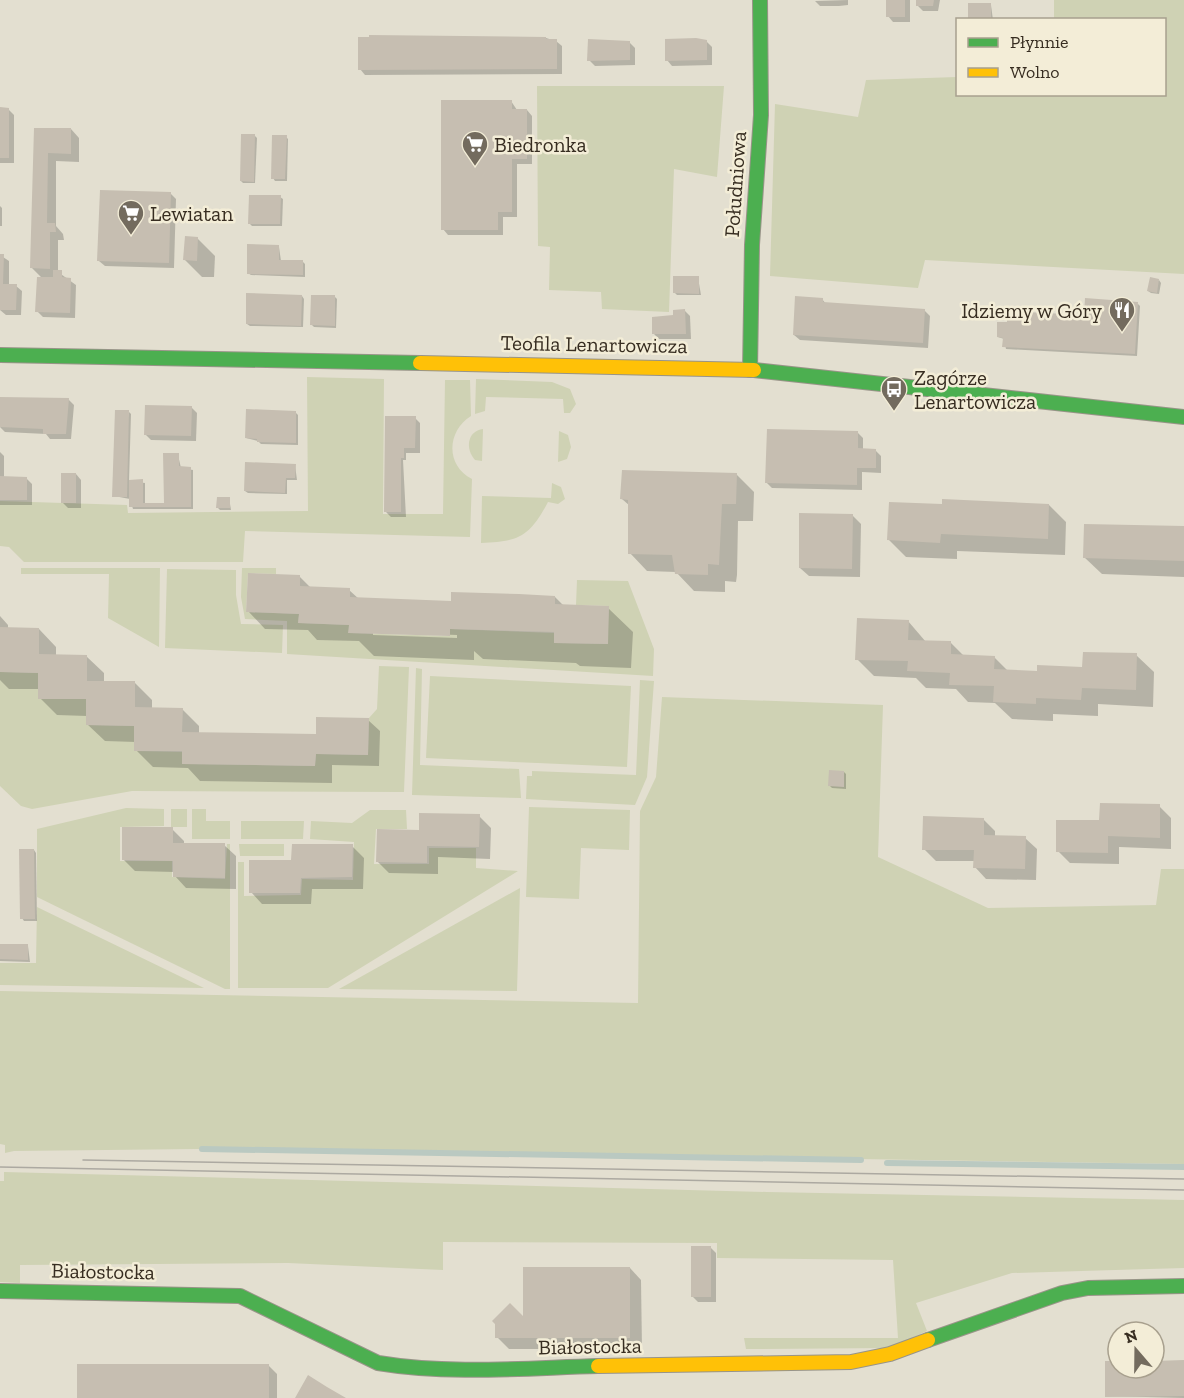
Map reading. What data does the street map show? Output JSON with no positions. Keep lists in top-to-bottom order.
{
  "streets": {
    "street": ["Południowa", "Teofila Lenartowicza", "Białostocka"]
  },
  "crossings": [
    ["Południowa", "Teofila Lenartowicza"]
  ],
  "places": {
    "supermarket": ["Biedronka", "Lewiatan"],
    "restaurant": ["Idziemy w Góry"],
    "bus stop": ["Zagórze Lenartowicza"]
  },
  "legend": ["Płynnie", "Wolno"],
  "north": "top"
}
